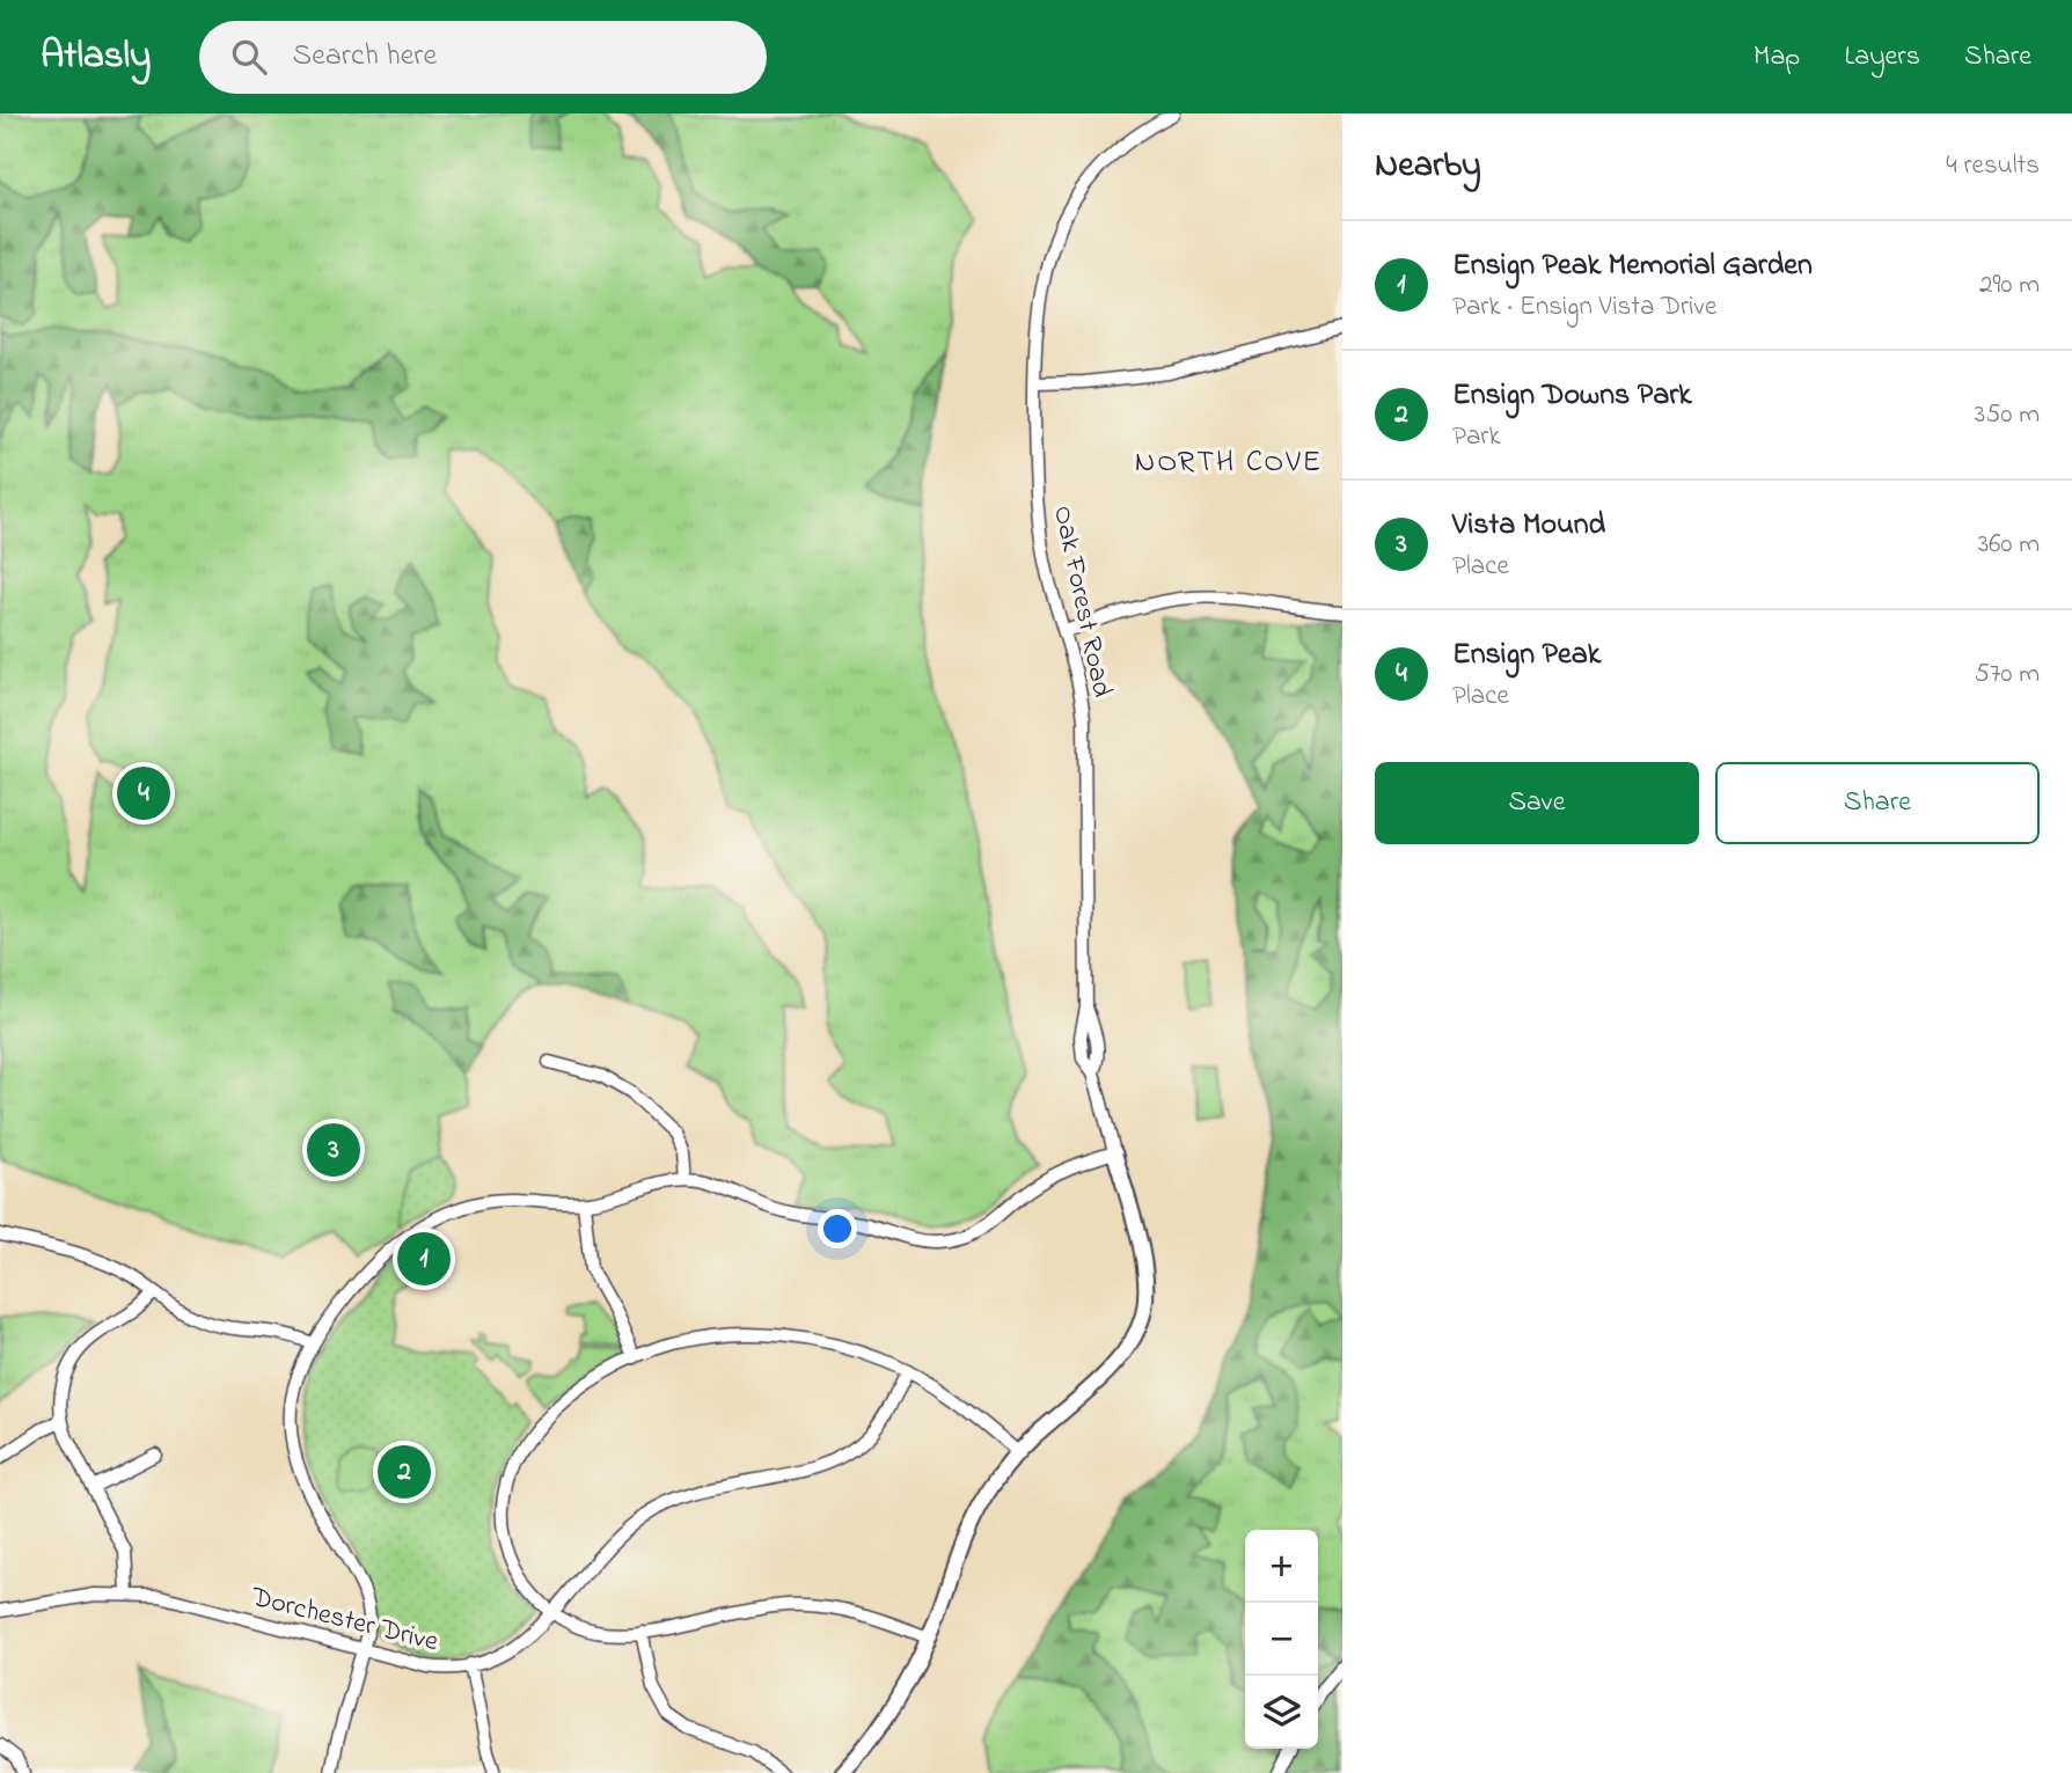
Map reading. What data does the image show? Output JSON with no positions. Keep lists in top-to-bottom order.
{
  "streets": {
    "street": ["Oak Forest Road", "Dorchester Drive"]
  },
  "districts": ["NORTH COVE"],
  "page": {
    "header": "Atlasly",
    "search": "Search here",
    "nav": ["Map", "Layers", "Share"],
    "heading": ["Nearby", "4 results"],
    "list": [
      {
        "mark": "1",
        "name": "Ensign Peak Memorial Garden",
        "note": "Park · Ensign Vista Drive",
        "value": "290 m"
      },
      {
        "mark": "2",
        "name": "Ensign Downs Park",
        "note": "Park",
        "value": "350 m"
      },
      {
        "mark": "3",
        "name": "Vista Mound",
        "note": "Place",
        "value": "360 m"
      },
      {
        "mark": "4",
        "name": "Ensign Peak",
        "note": "Place",
        "value": "570 m"
      }
    ],
    "buttons": ["Save", "Share"],
    "pins": [
      "4",
      "3",
      "1",
      "2"
    ],
    "map_buttons": ["+", "−"]
  }
}
